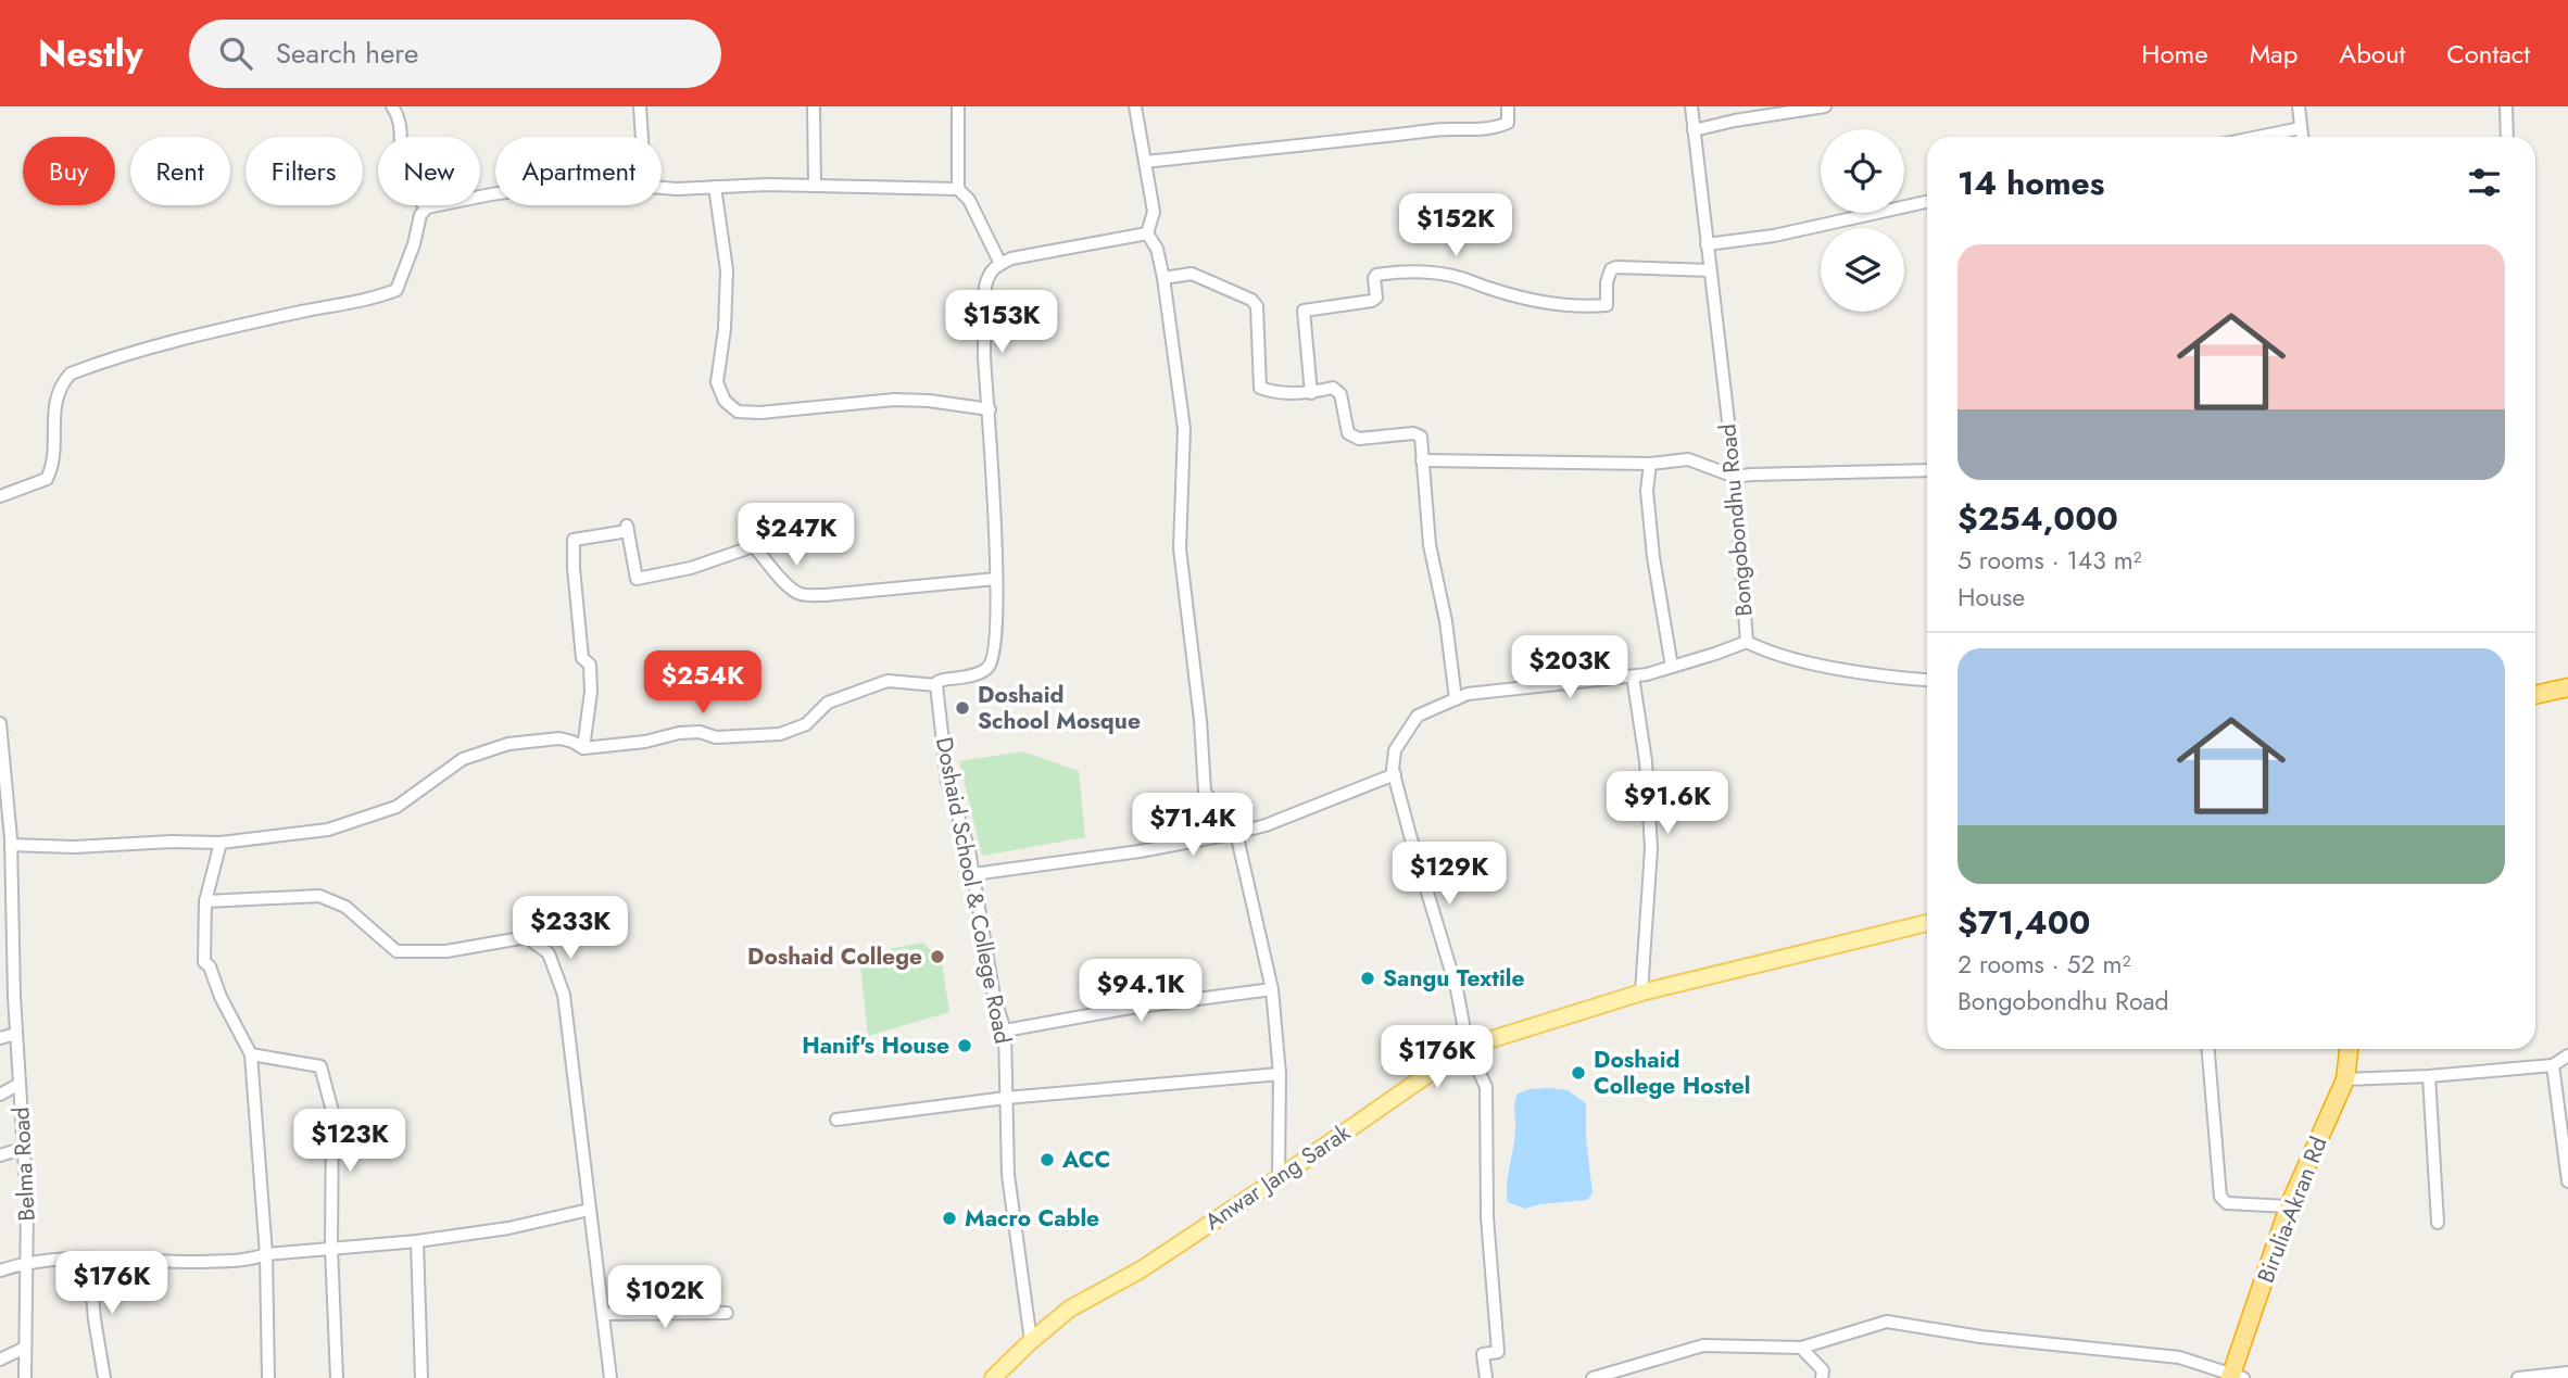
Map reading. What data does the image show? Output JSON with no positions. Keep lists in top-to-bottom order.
{
  "streets": {
    "highway": ["Birulia-Akran Rd"],
    "main road": ["Anwar Jang Sarak"],
    "street": ["Bongobondhu Road", "Doshaid School & College Road", "Belma Road"]
  },
  "crossings": [
    ["Doshaid School & College Road", "Anwar Jang Sarak"]
  ],
  "places": [
    "Doshaid School Mosque",
    "Doshaid College",
    "Sangu Textile",
    "Hanif's House",
    "Doshaid College Hostel",
    "ACC",
    "Macro Cable"
  ],
  "page": {
    "header": "Nestly",
    "search": "Search here",
    "nav": [
      "Home",
      "Map",
      "About",
      "Contact"
    ],
    "chip": [
      "Buy",
      "Rent",
      "Filters",
      "New",
      "Apartment"
    ],
    "heading": "14 homes",
    "price": [
      "$152K",
      "$153K",
      "$247K",
      "$203K",
      "$254K",
      "$91.6K",
      "$71.4K",
      "$129K",
      "$233K",
      "$94.1K",
      "$176K",
      "$123K",
      "$176K",
      "$102K"
    ],
    "list": [
      {
        "name": "$254,000",
        "note": "5 rooms · 143 m² · House"
      },
      {
        "name": "$71,400",
        "note": "2 rooms · 52 m² · Bongobondhu Road"
      }
    ]
  }
}
